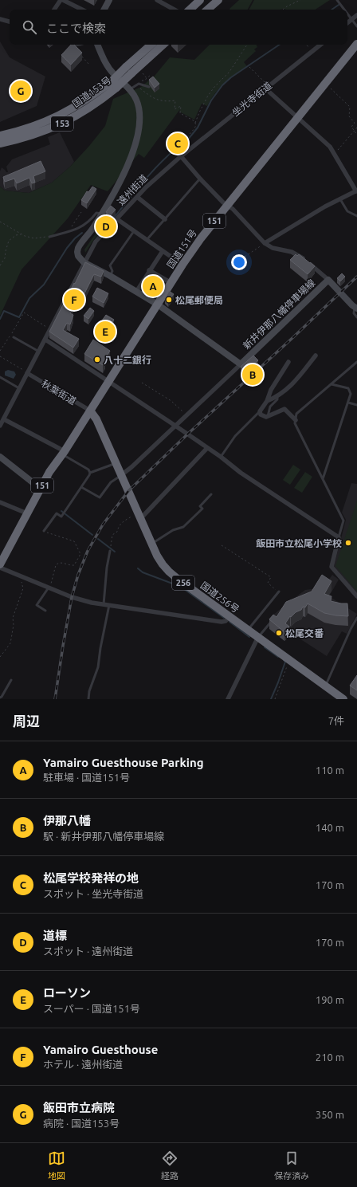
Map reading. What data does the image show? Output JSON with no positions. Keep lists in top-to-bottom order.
{
  "streets": {
    "highway": [
      "国道153号",
      "153",
      "151",
      "国道151号",
      "256",
      "国道256号"
    ],
    "street": [
      "坐光寺街道",
      "遠州街道",
      "新井伊那八幡停車場線",
      "秋葉街道"
    ]
  },
  "crossings": [
    ["坐光寺街道", "遠州街道"],
    ["遠州街道", "秋葉街道"],
    ["国道151号", "秋葉街道"],
    ["国道151号", "国道256号"],
    ["秋葉街道", "国道256号"]
  ],
  "places": [
    "松尾郵便局",
    "八十二銀行",
    "飯田市立松尾小学校",
    "松尾交番"
  ],
  "page": {
    "search": "ここで検索",
    "pins": [
      "G",
      "C",
      "D",
      "A",
      "F",
      "E",
      "B"
    ],
    "heading": ["周辺", "7件"],
    "list": [
      {
        "mark": "A",
        "name": "Yamairo Guesthouse Parking",
        "note": "駐車場 · 国道151号",
        "value": "110 m"
      },
      {
        "mark": "B",
        "name": "伊那八幡",
        "note": "駅 · 新井伊那八幡停車場線",
        "value": "140 m"
      },
      {
        "mark": "C",
        "name": "松尾学校発祥の地",
        "note": "スポット · 坐光寺街道",
        "value": "170 m"
      },
      {
        "mark": "D",
        "name": "道標",
        "note": "スポット · 遠州街道",
        "value": "170 m"
      },
      {
        "mark": "E",
        "name": "ローソン",
        "note": "スーパー · 国道151号",
        "value": "190 m"
      },
      {
        "mark": "F",
        "name": "Yamairo Guesthouse",
        "note": "ホテル · 遠州街道",
        "value": "210 m"
      },
      {
        "mark": "G",
        "name": "飯田市立病院",
        "note": "病院 · 国道153号",
        "value": "350 m"
      }
    ],
    "nav": ["地図", "経路", "保存済み"]
  }
}
